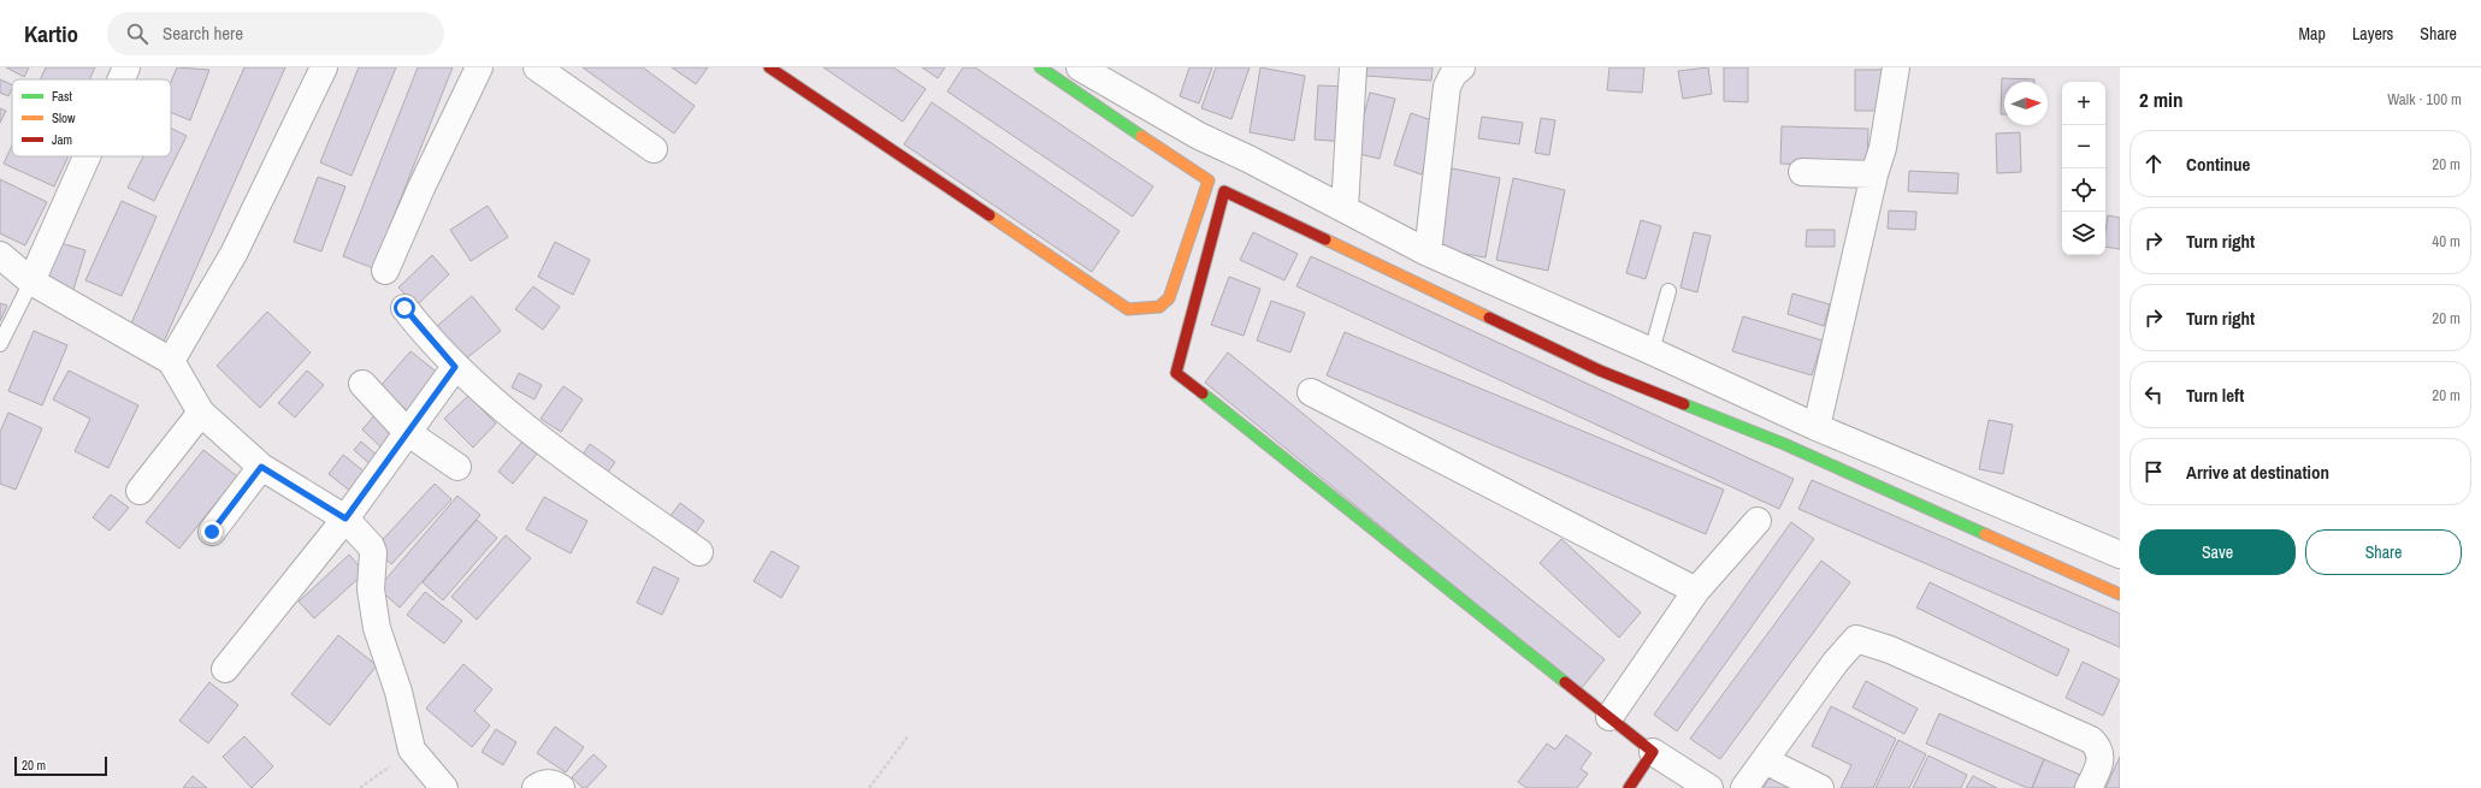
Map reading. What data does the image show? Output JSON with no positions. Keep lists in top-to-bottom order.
{
  "legend": ["Fast", "Slow", "Jam"],
  "scale_bar": "20 m",
  "north": "right",
  "page": {
    "header": "Kartio",
    "search": "Search here",
    "nav": ["Map", "Layers", "Share"],
    "heading": ["2 min", "Walk · 100 m"],
    "map_buttons": ["+", "−"],
    "list": [
      ["Continue", "20 m"],
      ["Turn right", "40 m"],
      ["Turn right", "20 m"],
      ["Turn left", "20 m"],
      "Arrive at destination"
    ],
    "buttons": ["Save", "Share"],
    "scale": "20 m"
  }
}
